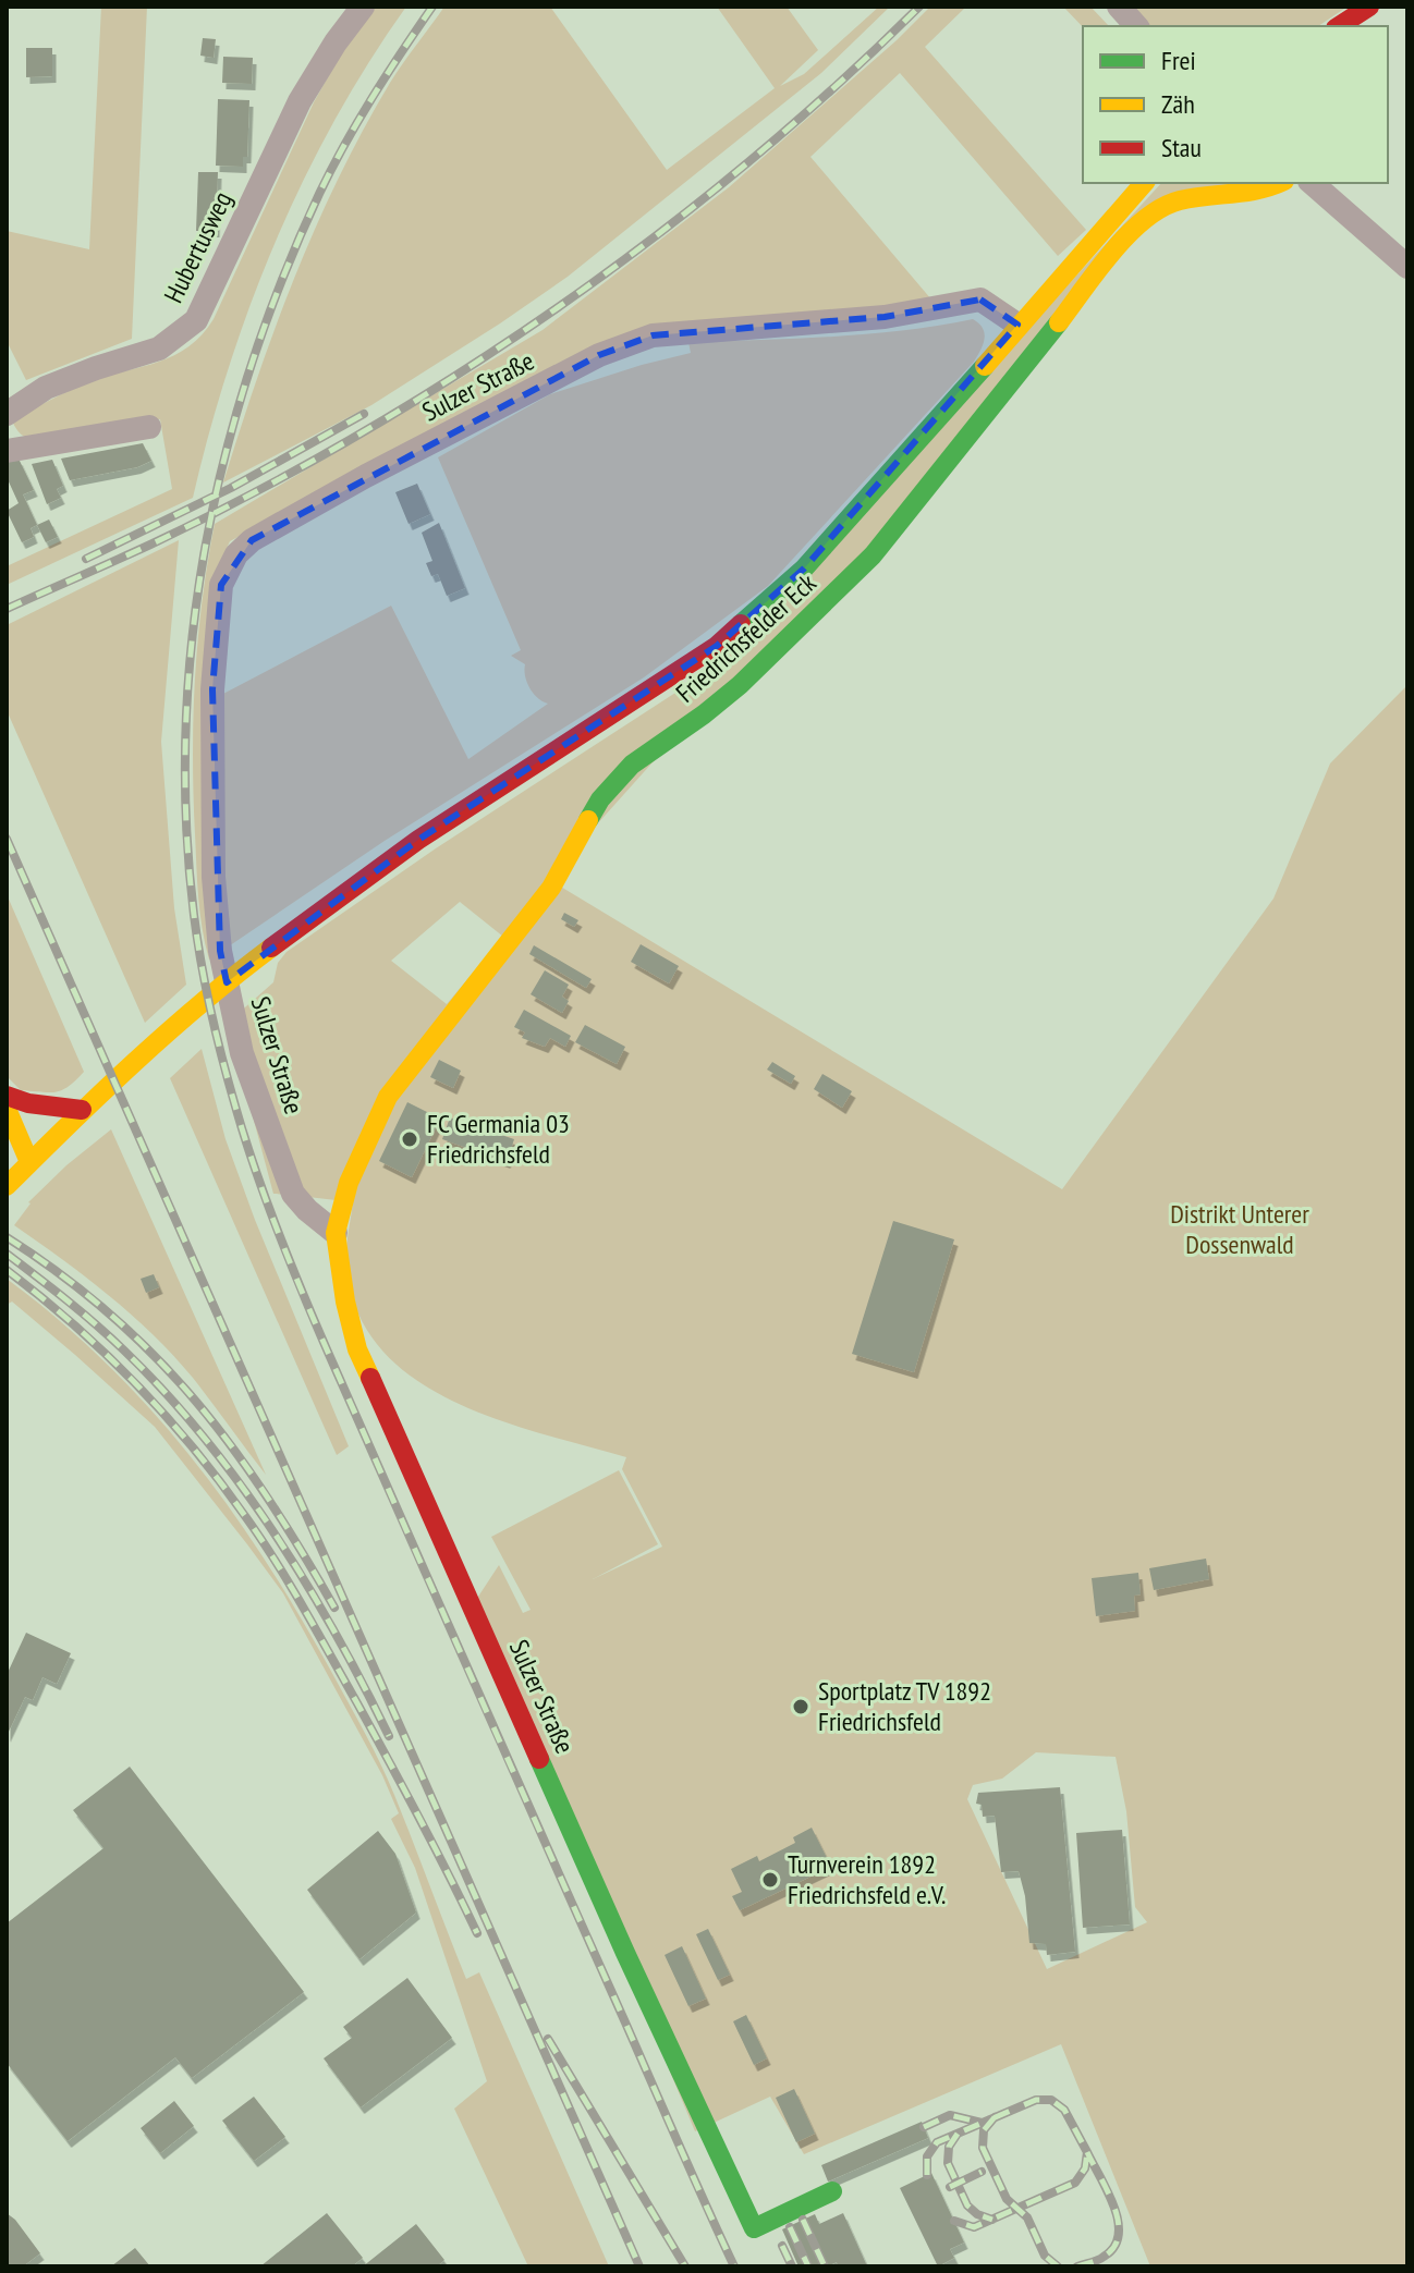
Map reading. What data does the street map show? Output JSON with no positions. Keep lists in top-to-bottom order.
{
  "streets": {
    "street": ["Hubertusweg", "Sulzer Straße", "Friedrichsfelder Eck"]
  },
  "crossings": [
    ["Sulzer Straße", "Friedrichsfelder Eck"]
  ],
  "parks": ["Distrikt Unterer Dossenwald"],
  "places": ["FC Germania 03 Friedrichsfeld", "Sportplatz TV 1892 Friedrichsfeld", "Turnverein 1892 Friedrichsfeld e.V."],
  "legend": ["Frei", "Zäh", "Stau"]
}
